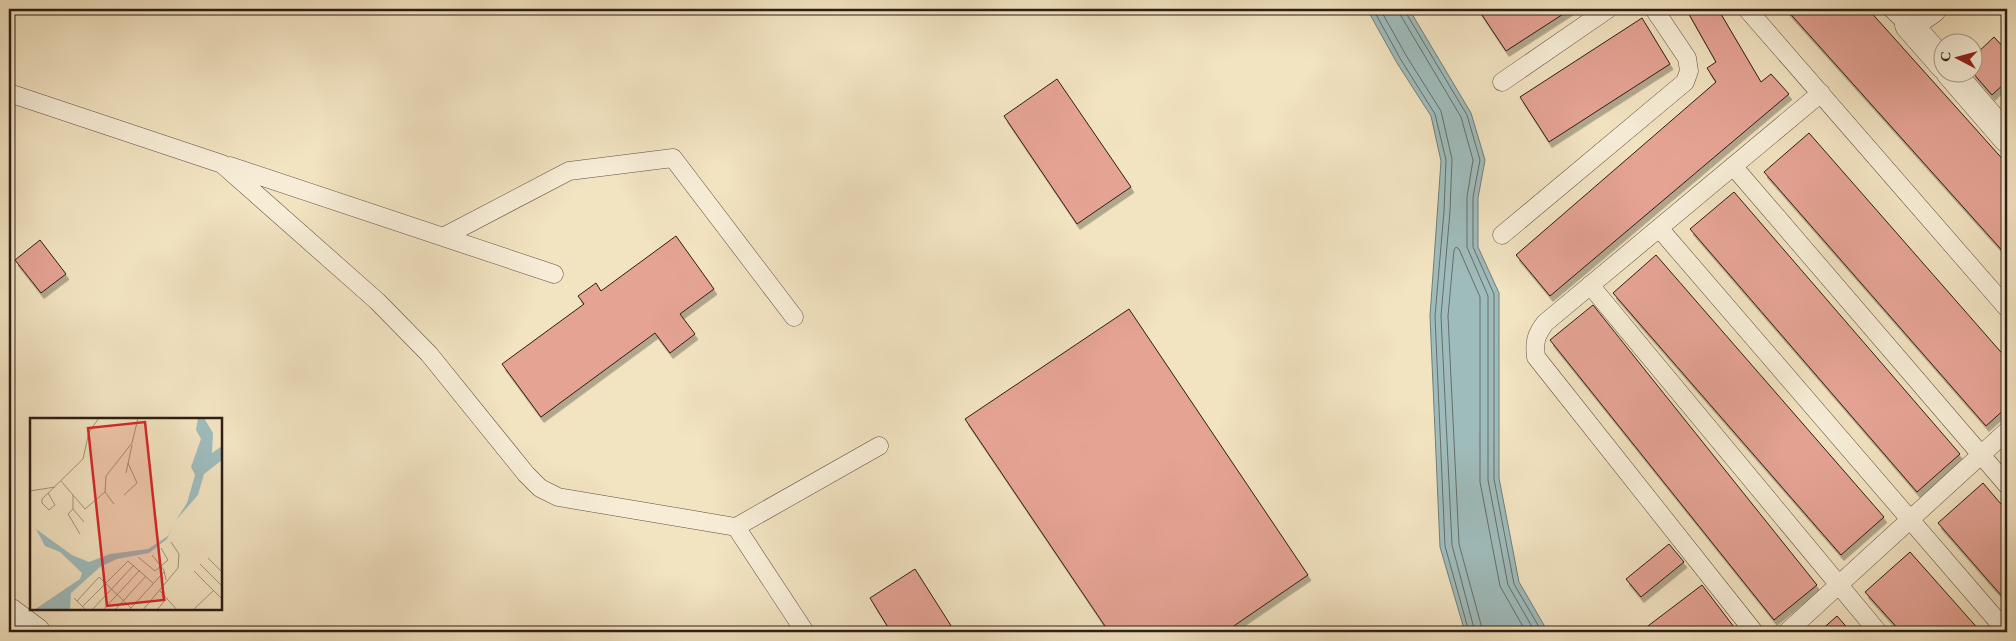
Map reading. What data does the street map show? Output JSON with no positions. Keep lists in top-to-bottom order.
{
  "north": "left"
}
